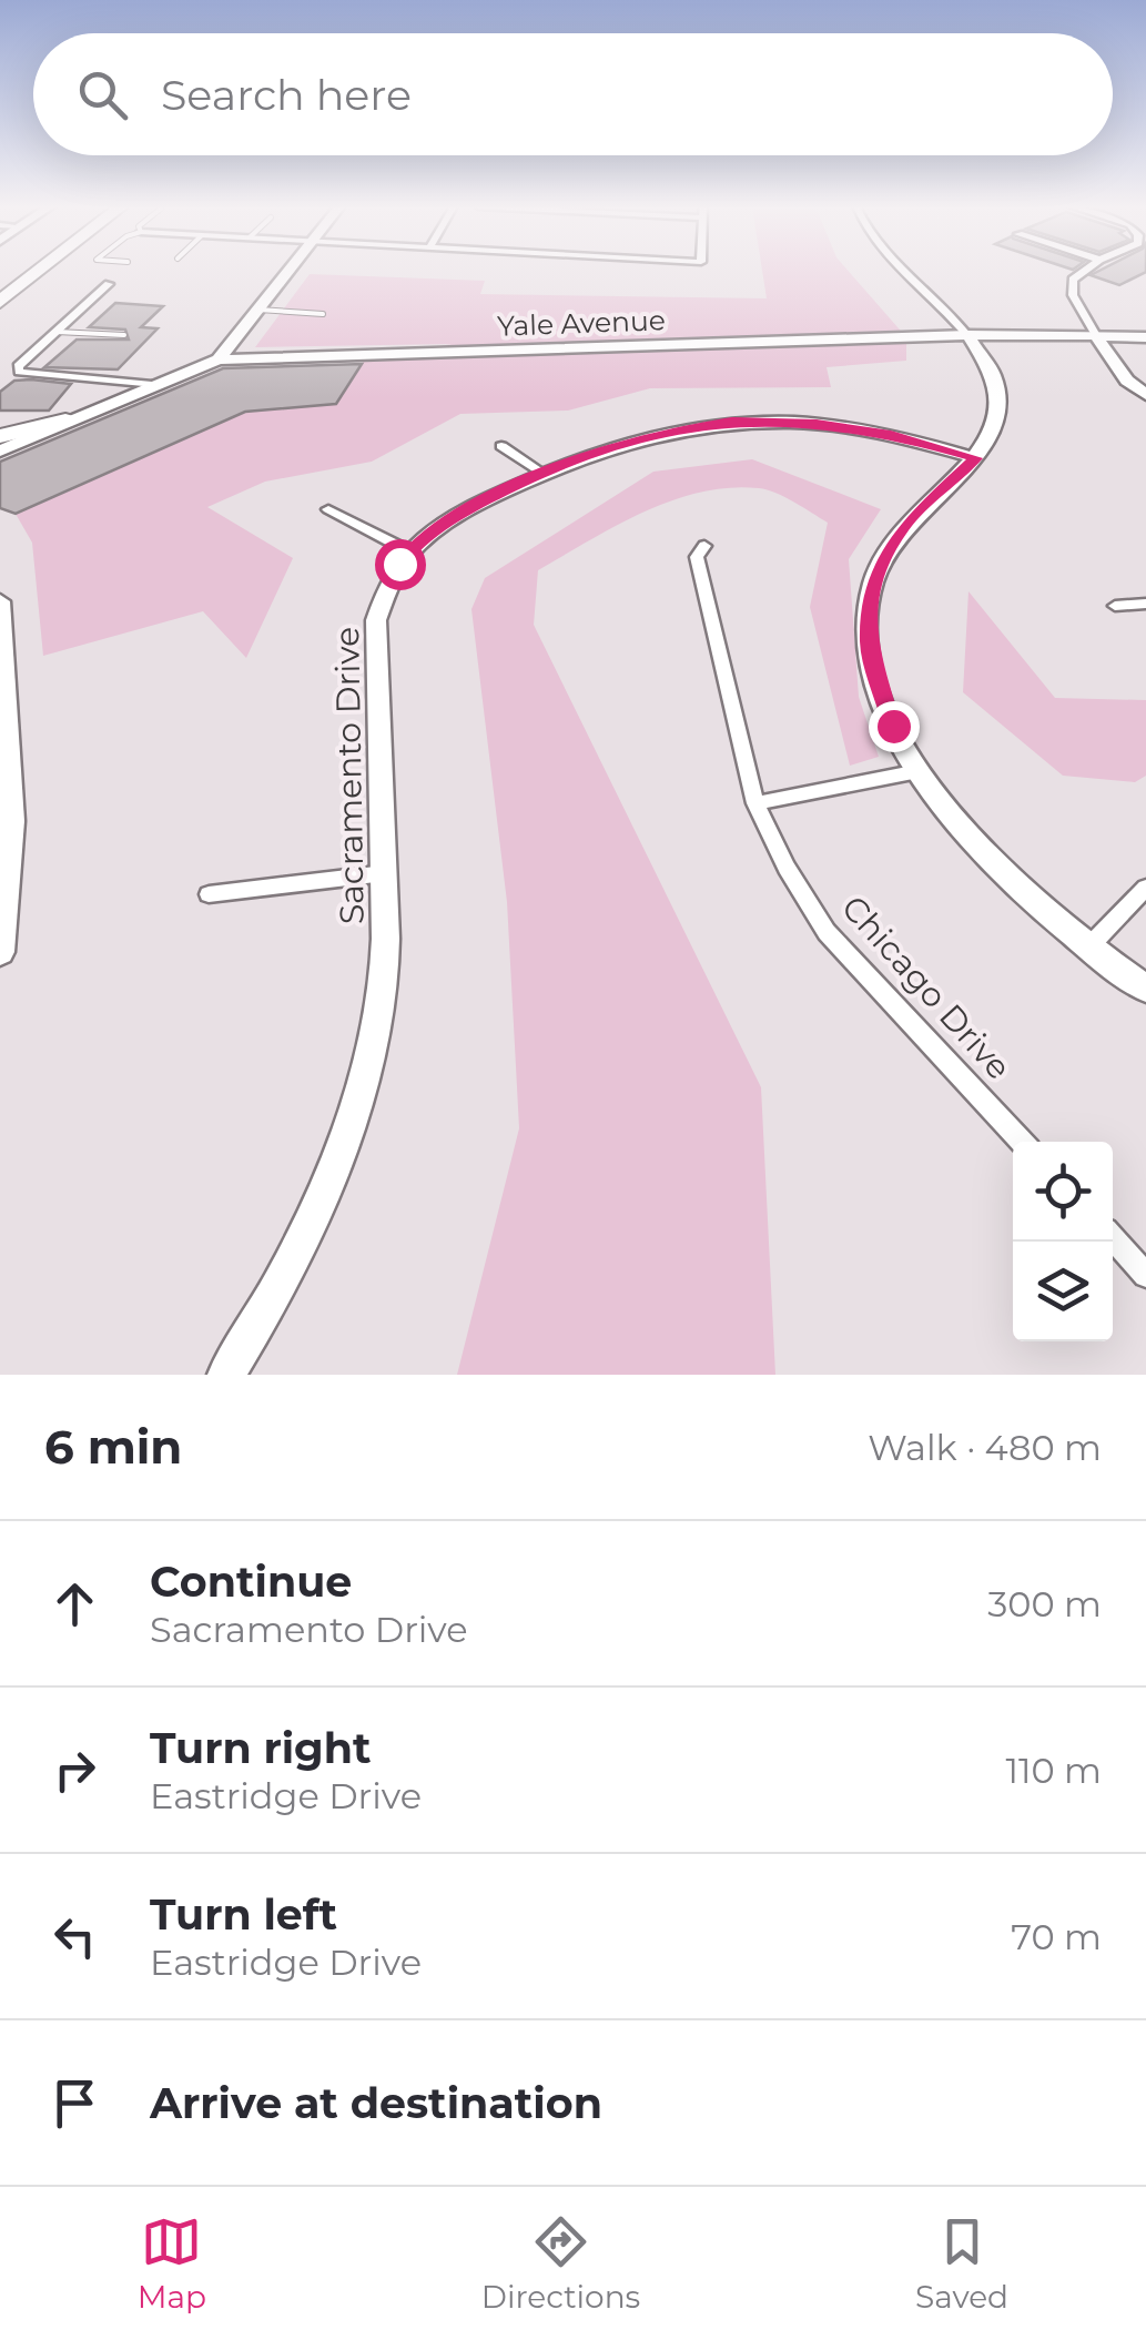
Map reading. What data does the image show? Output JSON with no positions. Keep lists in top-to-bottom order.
{
  "streets": {
    "street": ["Yale Avenue", "Sacramento Drive", "Chicago Drive"]
  },
  "page": {
    "search": "Search here",
    "heading": ["6 min", "Walk · 480 m"],
    "list": [
      ["Continue", "Sacramento Drive", "300 m"],
      ["Turn right", "Eastridge Drive", "110 m"],
      ["Turn left", "Eastridge Drive", "70 m"],
      "Arrive at destination"
    ],
    "nav": ["Map", "Directions", "Saved"]
  }
}
